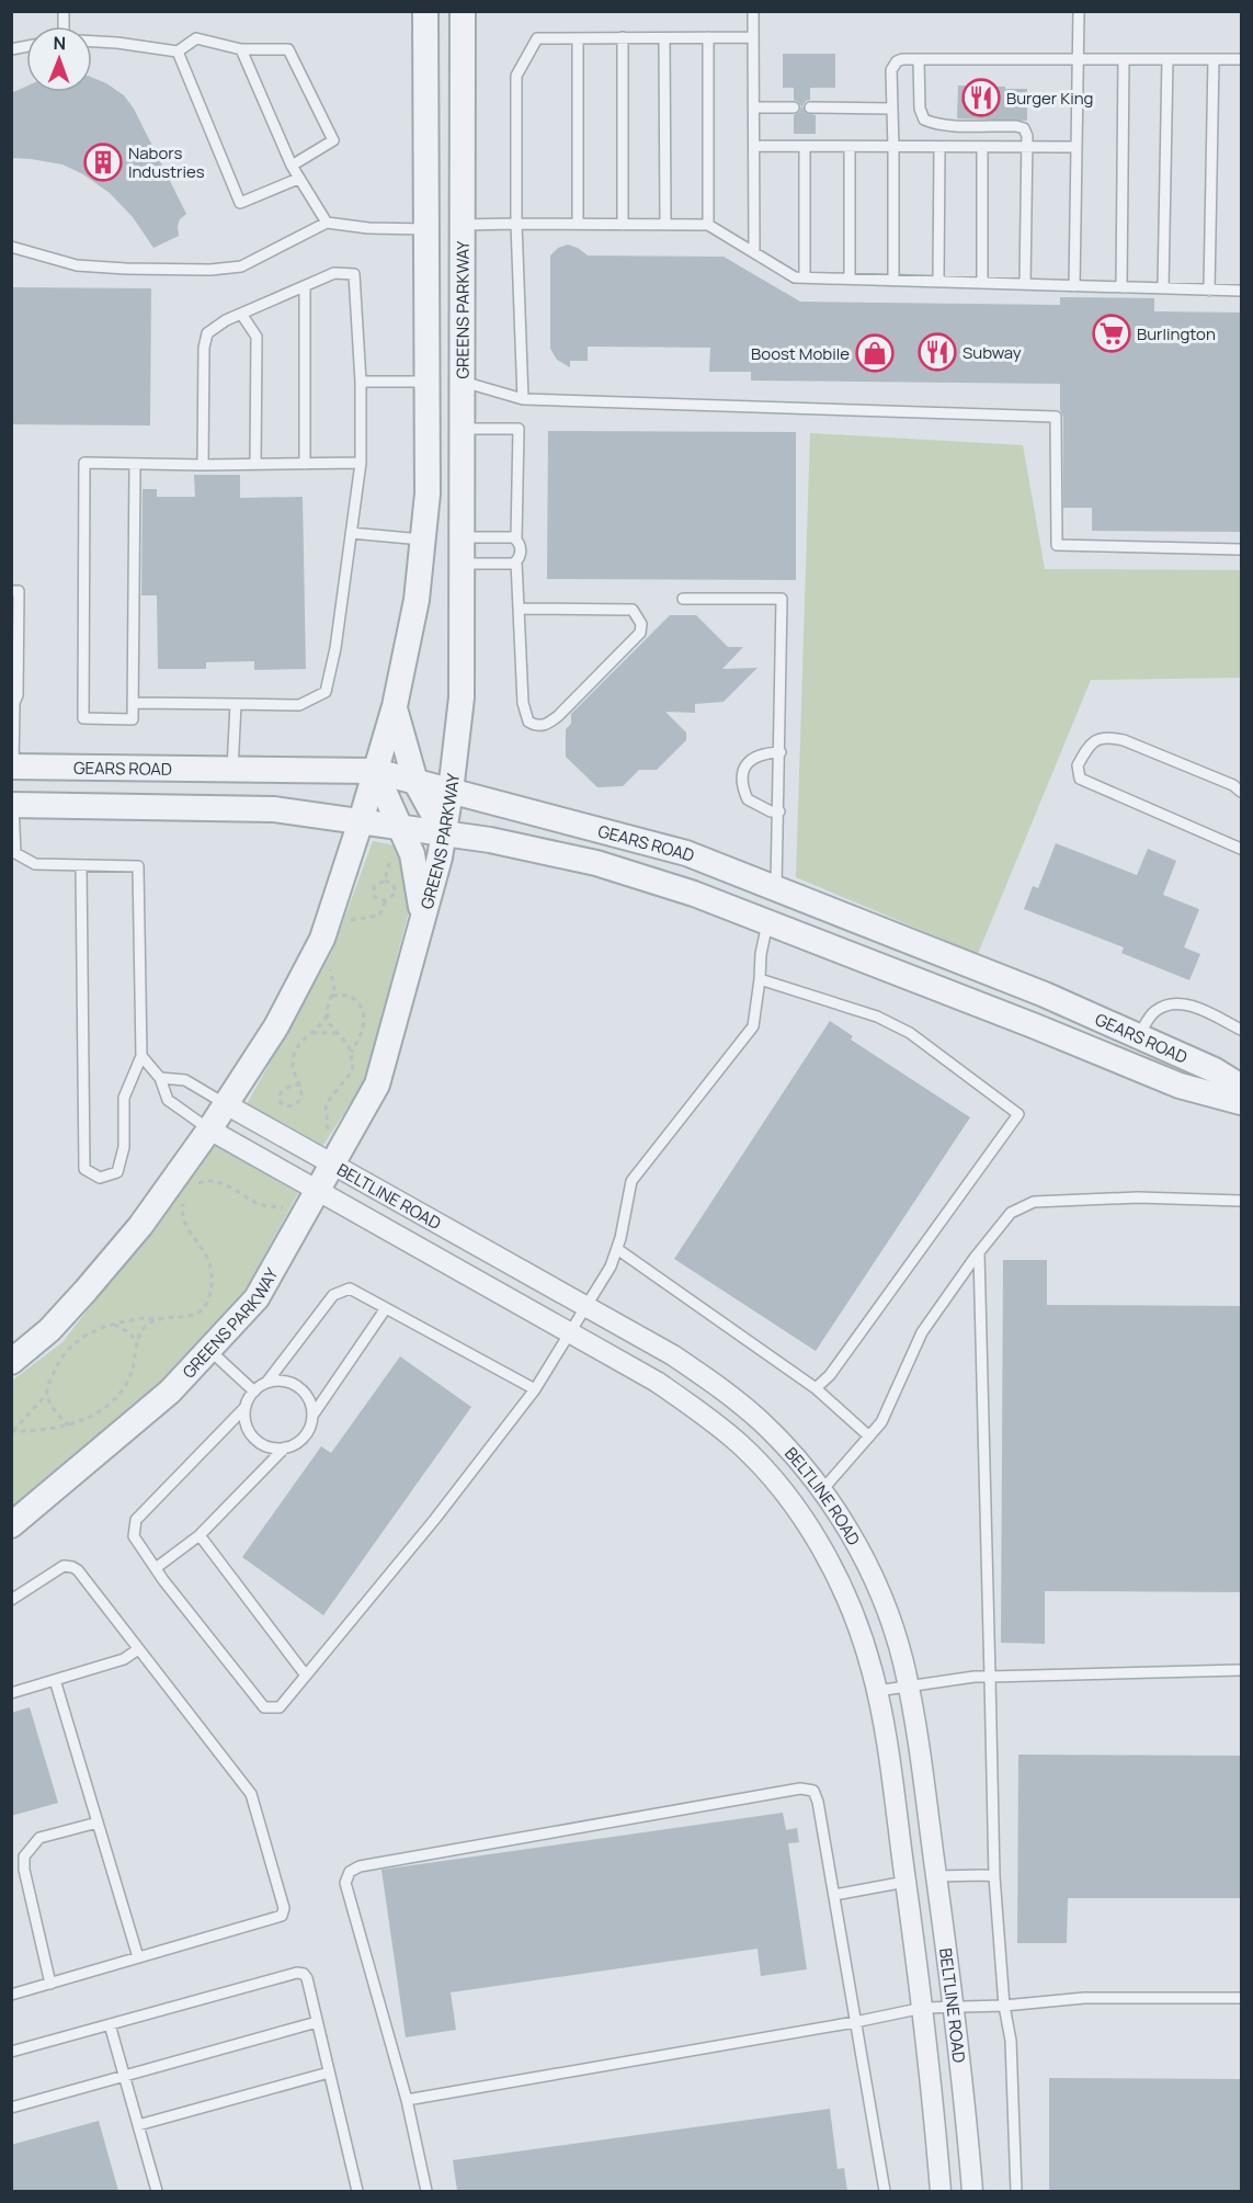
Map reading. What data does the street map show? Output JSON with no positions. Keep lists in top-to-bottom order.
{
  "streets": {
    "street": ["GREENS PARKWAY", "GEARS ROAD", "BELTLINE ROAD"]
  },
  "crossings": [
    ["GREENS PARKWAY", "GEARS ROAD"],
    ["GREENS PARKWAY", "BELTLINE ROAD"]
  ],
  "places": {
    "restaurant": ["Burger King", "Subway"],
    "building": ["Nabors Industries"],
    "supermarket": ["Burlington"],
    "shop": ["Boost Mobile"]
  },
  "north": "top"
}
